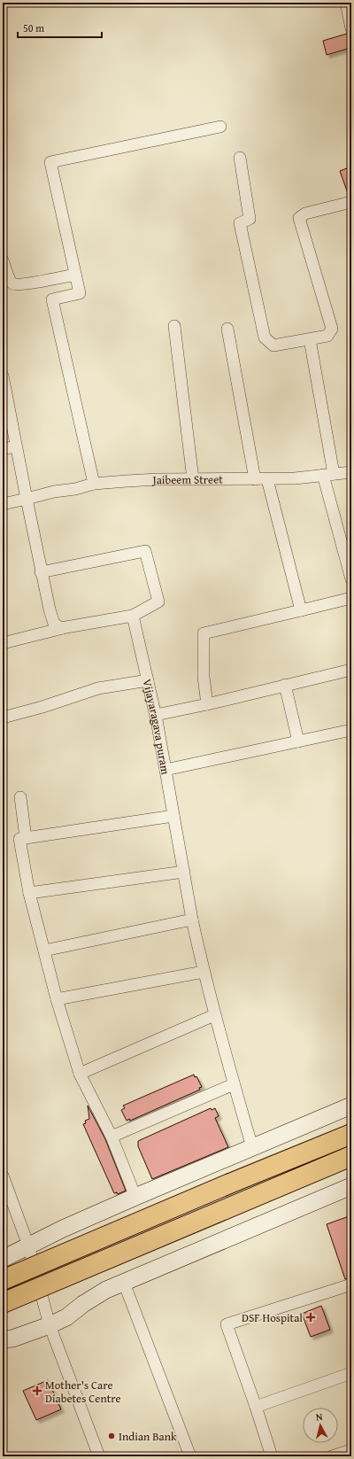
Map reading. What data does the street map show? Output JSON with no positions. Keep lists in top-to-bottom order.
{
  "streets": {
    "street": ["Jaibeem Street", "Vijayaragava puram"]
  },
  "places": {
    "health": ["DSF Hospital", "Mother's Care Diabetes Centre"],
    "other": ["Indian Bank"]
  },
  "scale_bar": "50 m",
  "north": "top"
}
